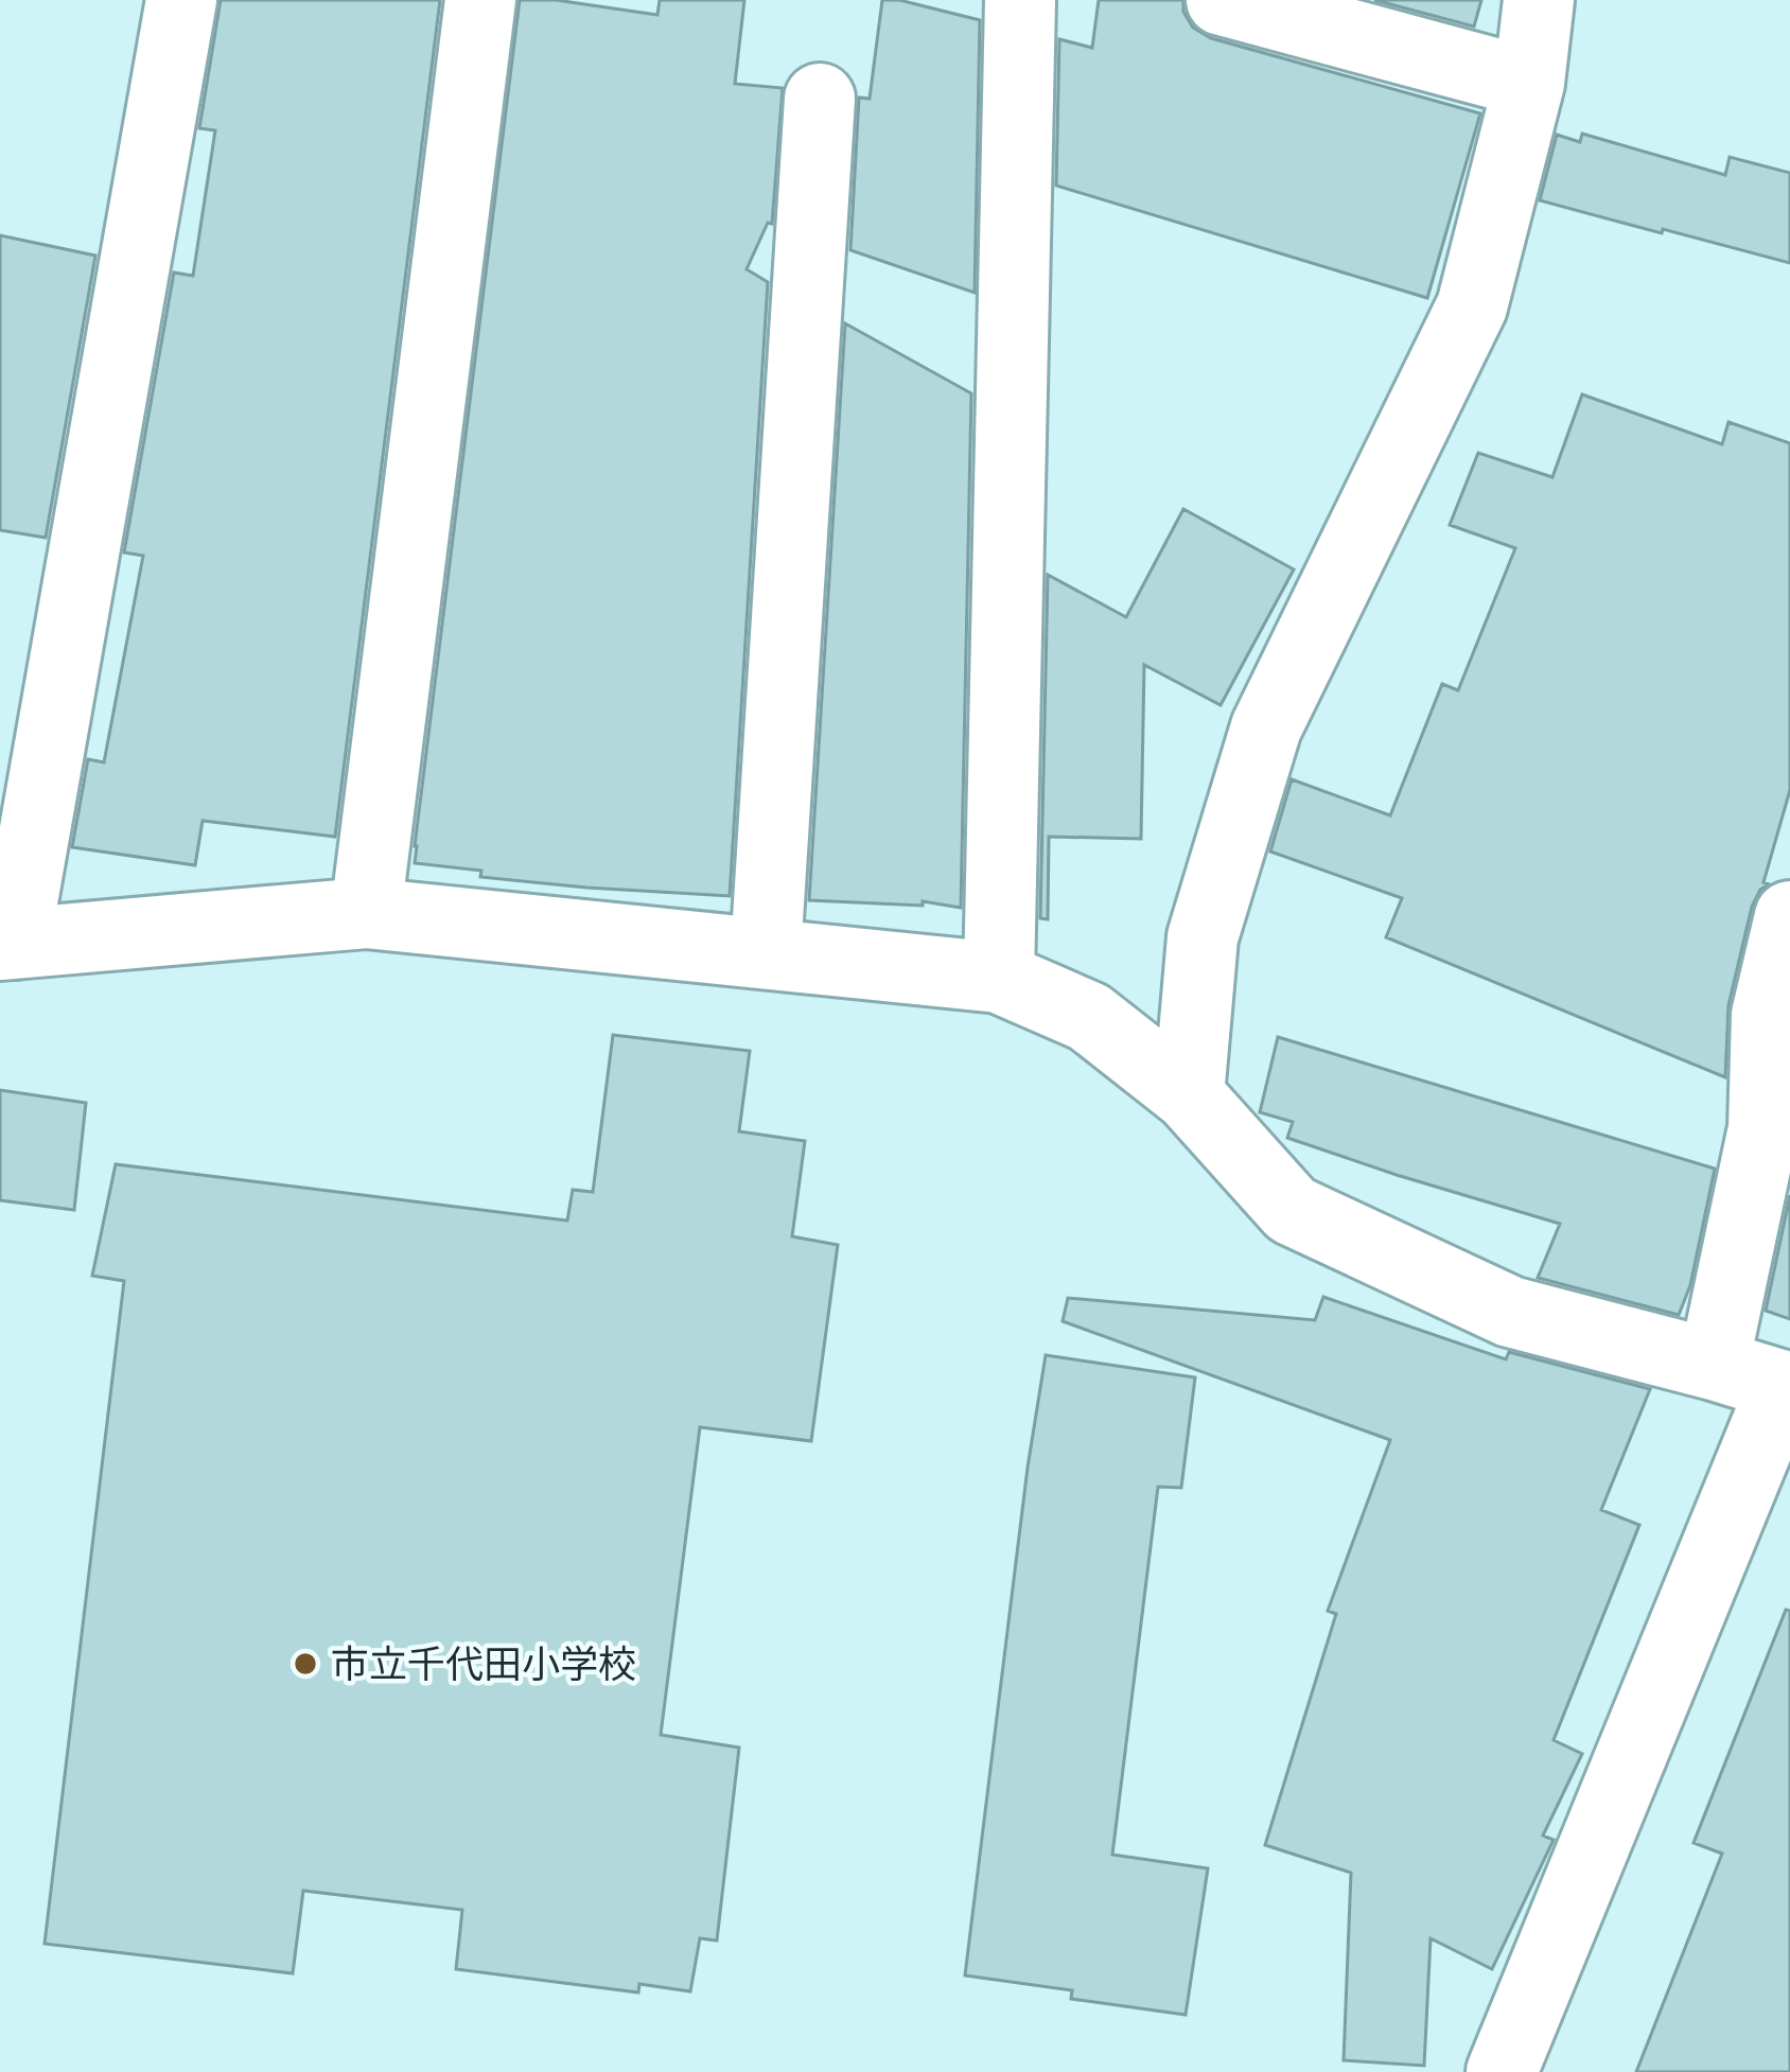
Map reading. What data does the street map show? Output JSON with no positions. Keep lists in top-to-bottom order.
{
  "places": ["市立千代田小学校"]
}
